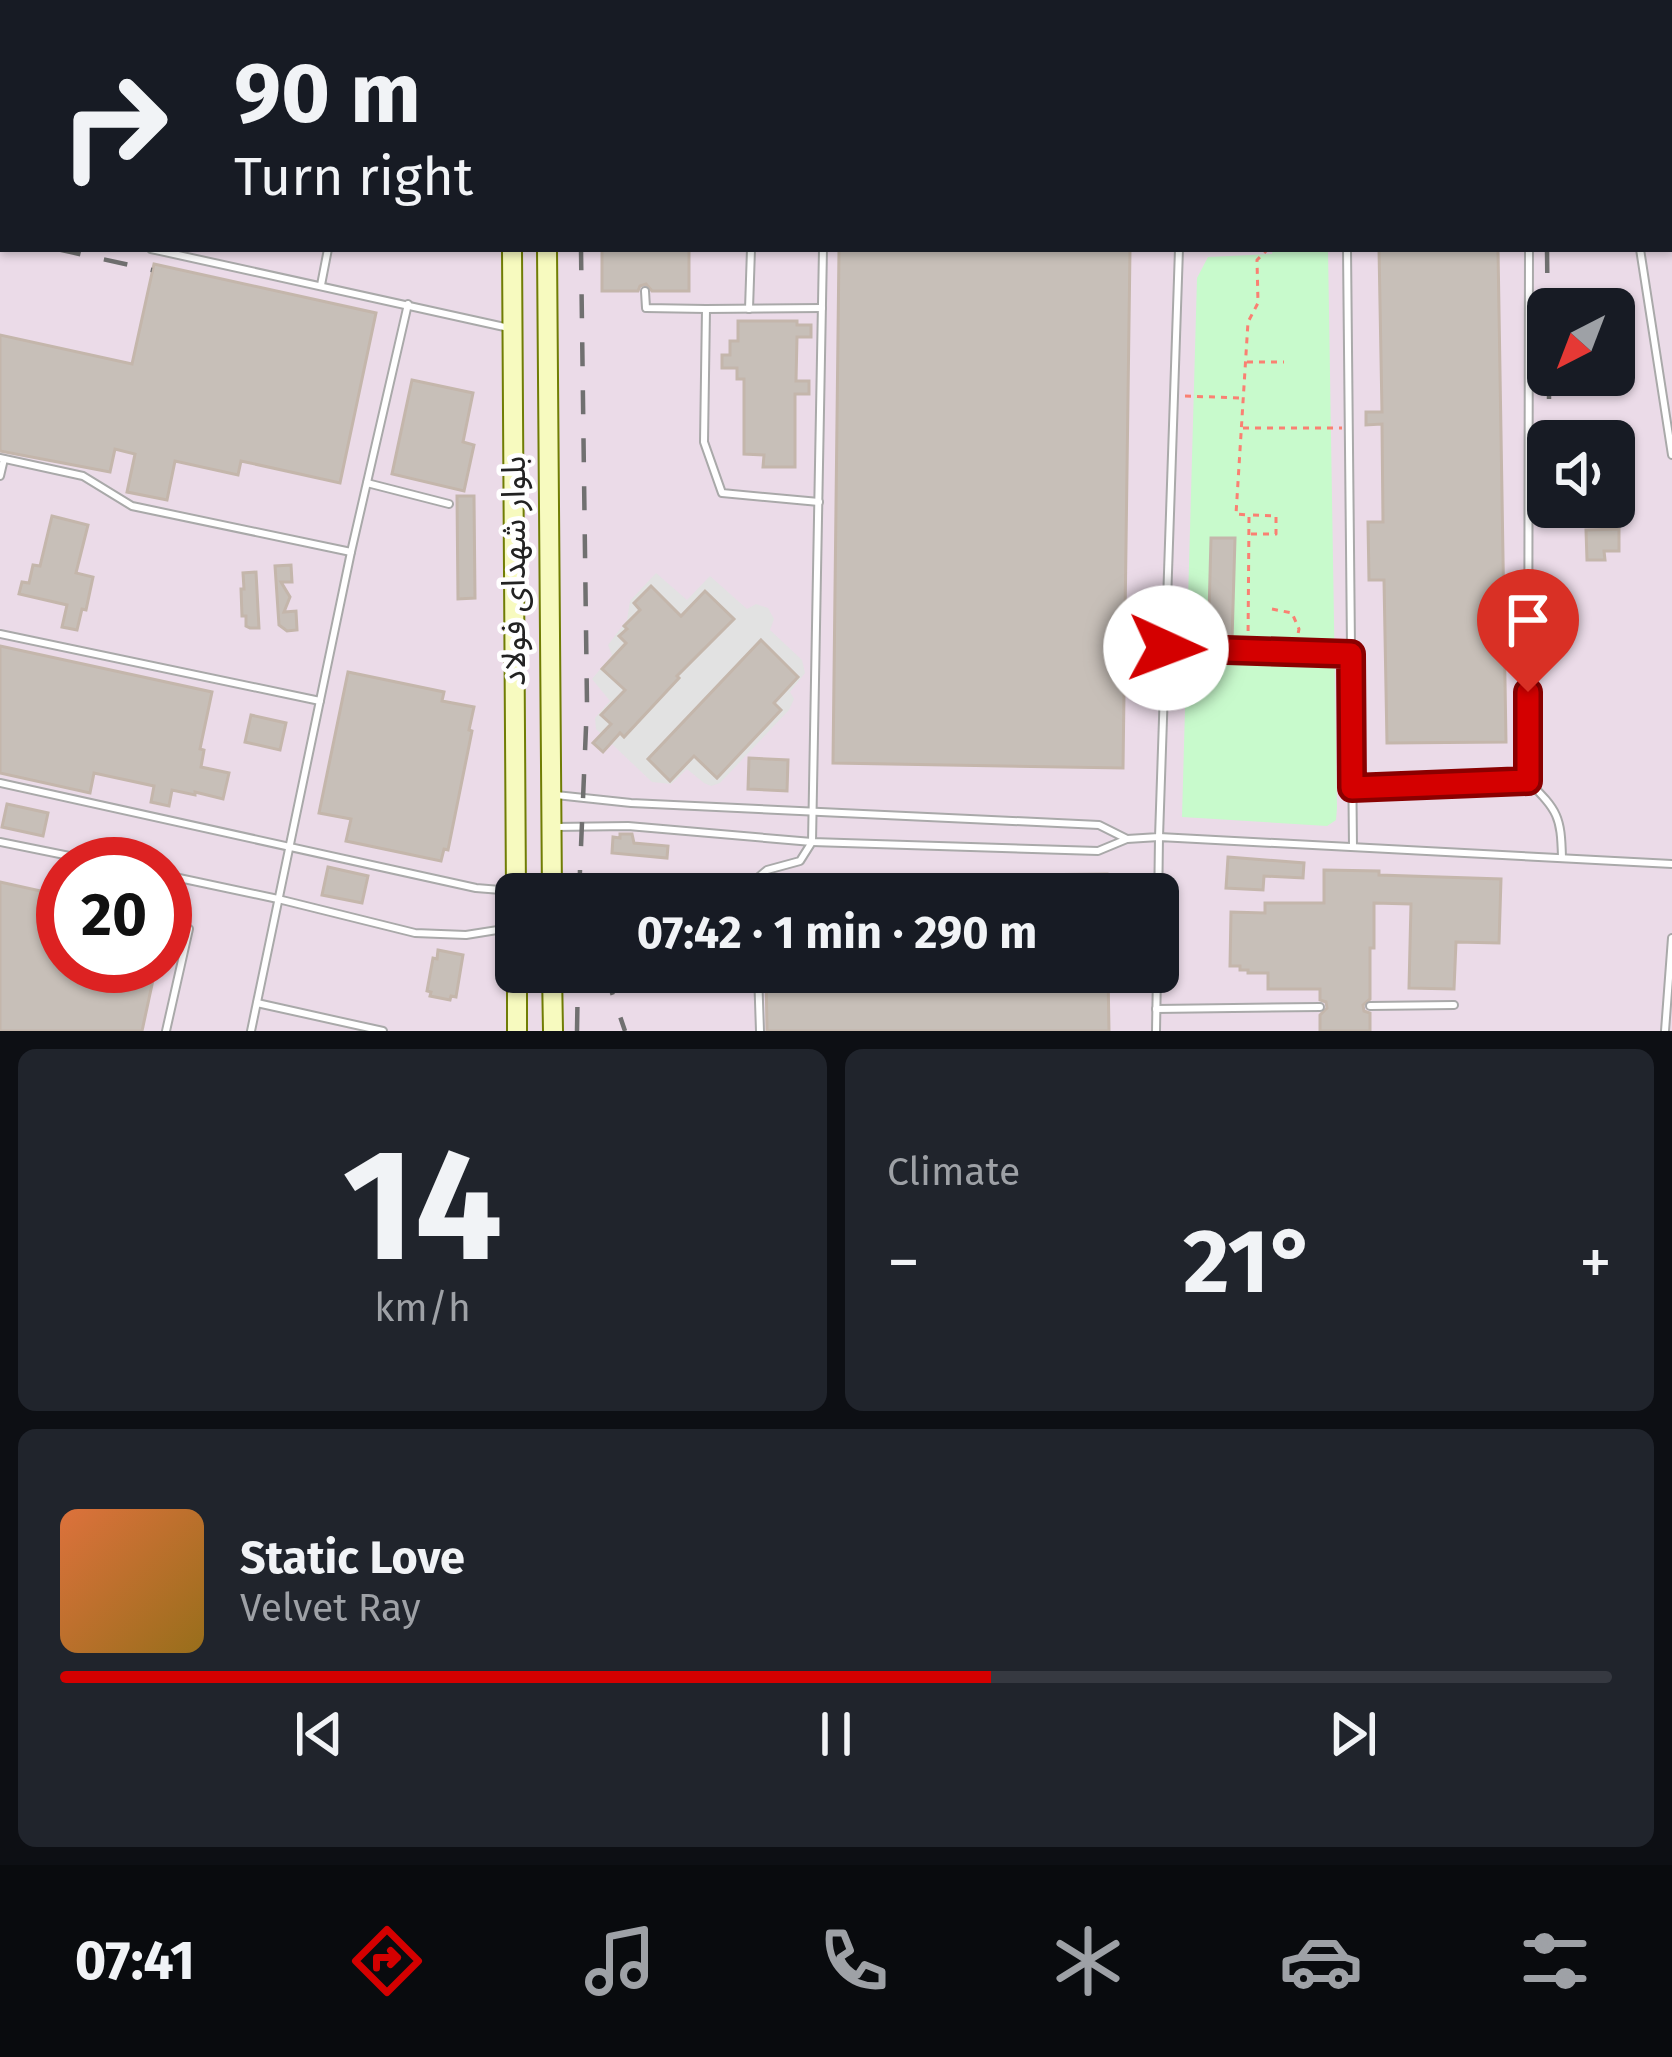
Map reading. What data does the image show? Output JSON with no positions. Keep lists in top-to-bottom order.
{
  "streets": {
    "street": ["بلوار شهدای فولاد"]
  },
  "north": "bottom left",
  "page": {
    "turn": ["90 m", "Turn right"],
    "limit": "20",
    "trip": "07:42 · 1 min · 290 m",
    "tile": [
      ["14", "km/h"],
      "Climate"
    ],
    "heat": ["−", "21°", "+"],
    "song": ["Static Love", "Velvet Ray"],
    "tabs": "07:41"
  }
}
